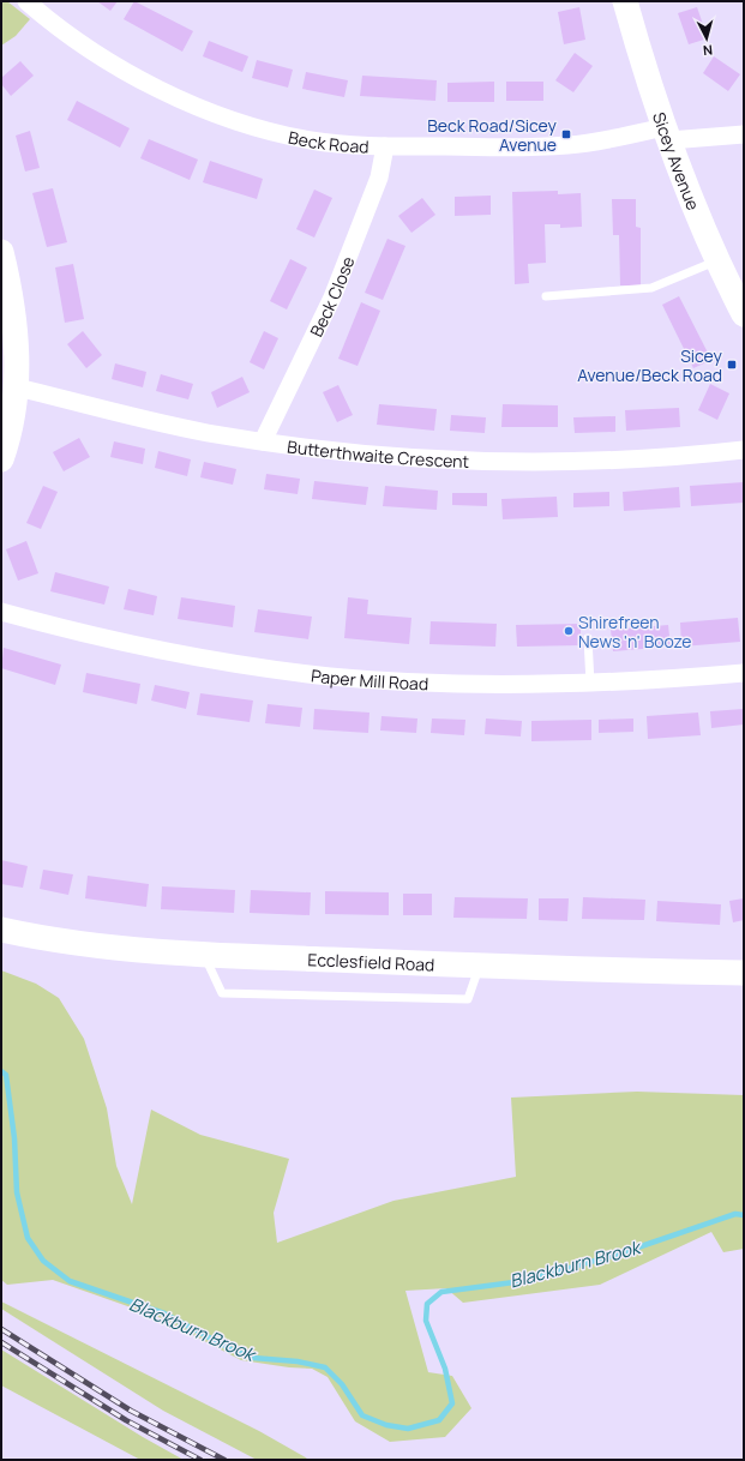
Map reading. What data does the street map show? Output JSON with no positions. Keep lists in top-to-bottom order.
{
  "streets": {
    "main road": ["Sicey Avenue", "Ecclesfield Road"],
    "street": [
      "Beck Road",
      "Beck Close",
      "Butterthwaite Crescent",
      "Paper Mill Road"
    ]
  },
  "crossings": [
    ["Beck Road", "Sicey Avenue"],
    ["Beck Road", "Beck Close"],
    ["Beck Close", "Butterthwaite Crescent"]
  ],
  "water": ["Blackburn Brook"],
  "places": {
    "transit": ["Beck Road/Sicey Avenue", "Sicey Avenue/Beck Road"],
    "other": ["Shirefreen News 'n' Booze"]
  },
  "north": "bottom"
}
